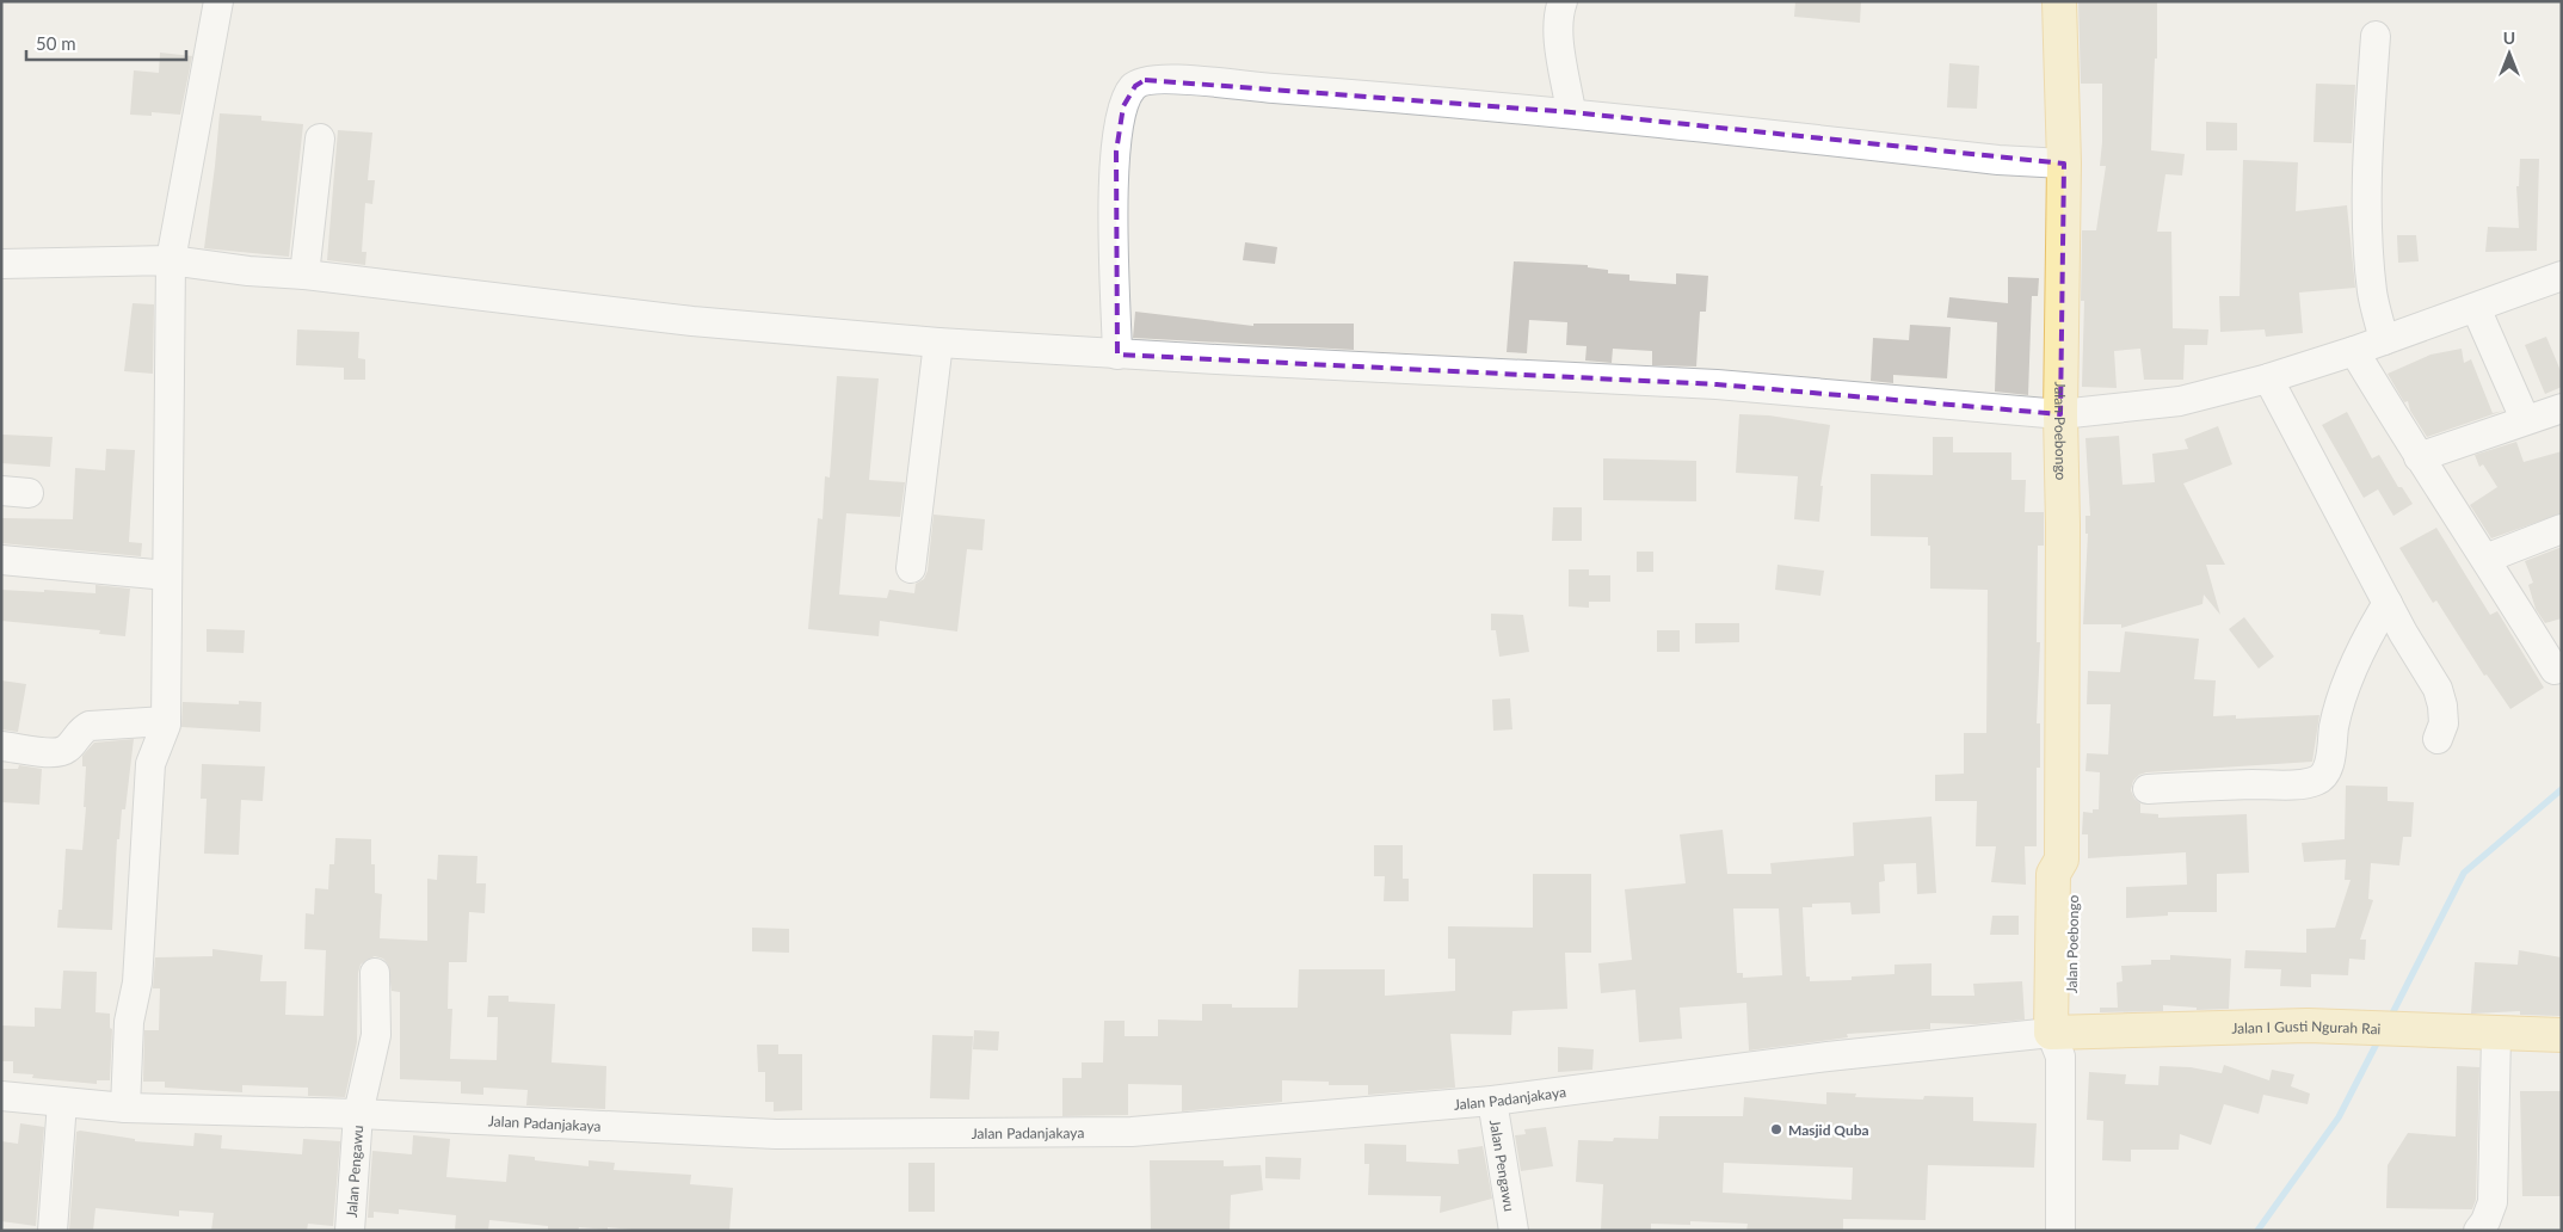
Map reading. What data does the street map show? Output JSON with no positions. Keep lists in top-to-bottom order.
{
  "streets": {
    "main road": ["Jalan Poebongo", "Jalan I Gusti Ngurah Rai"],
    "street": ["Jalan Padanjakaya", "Jalan Pengawu"]
  },
  "crossings": [
    ["Jalan Poebongo", "Jalan I Gusti Ngurah Rai"],
    ["Jalan Poebongo", "Jalan Padanjakaya"],
    ["Jalan I Gusti Ngurah Rai", "Jalan Padanjakaya"],
    ["Jalan Padanjakaya", "Jalan Pengawu"]
  ],
  "places": ["Masjid Quba"],
  "scale_bar": "50 m",
  "north": "top"
}
